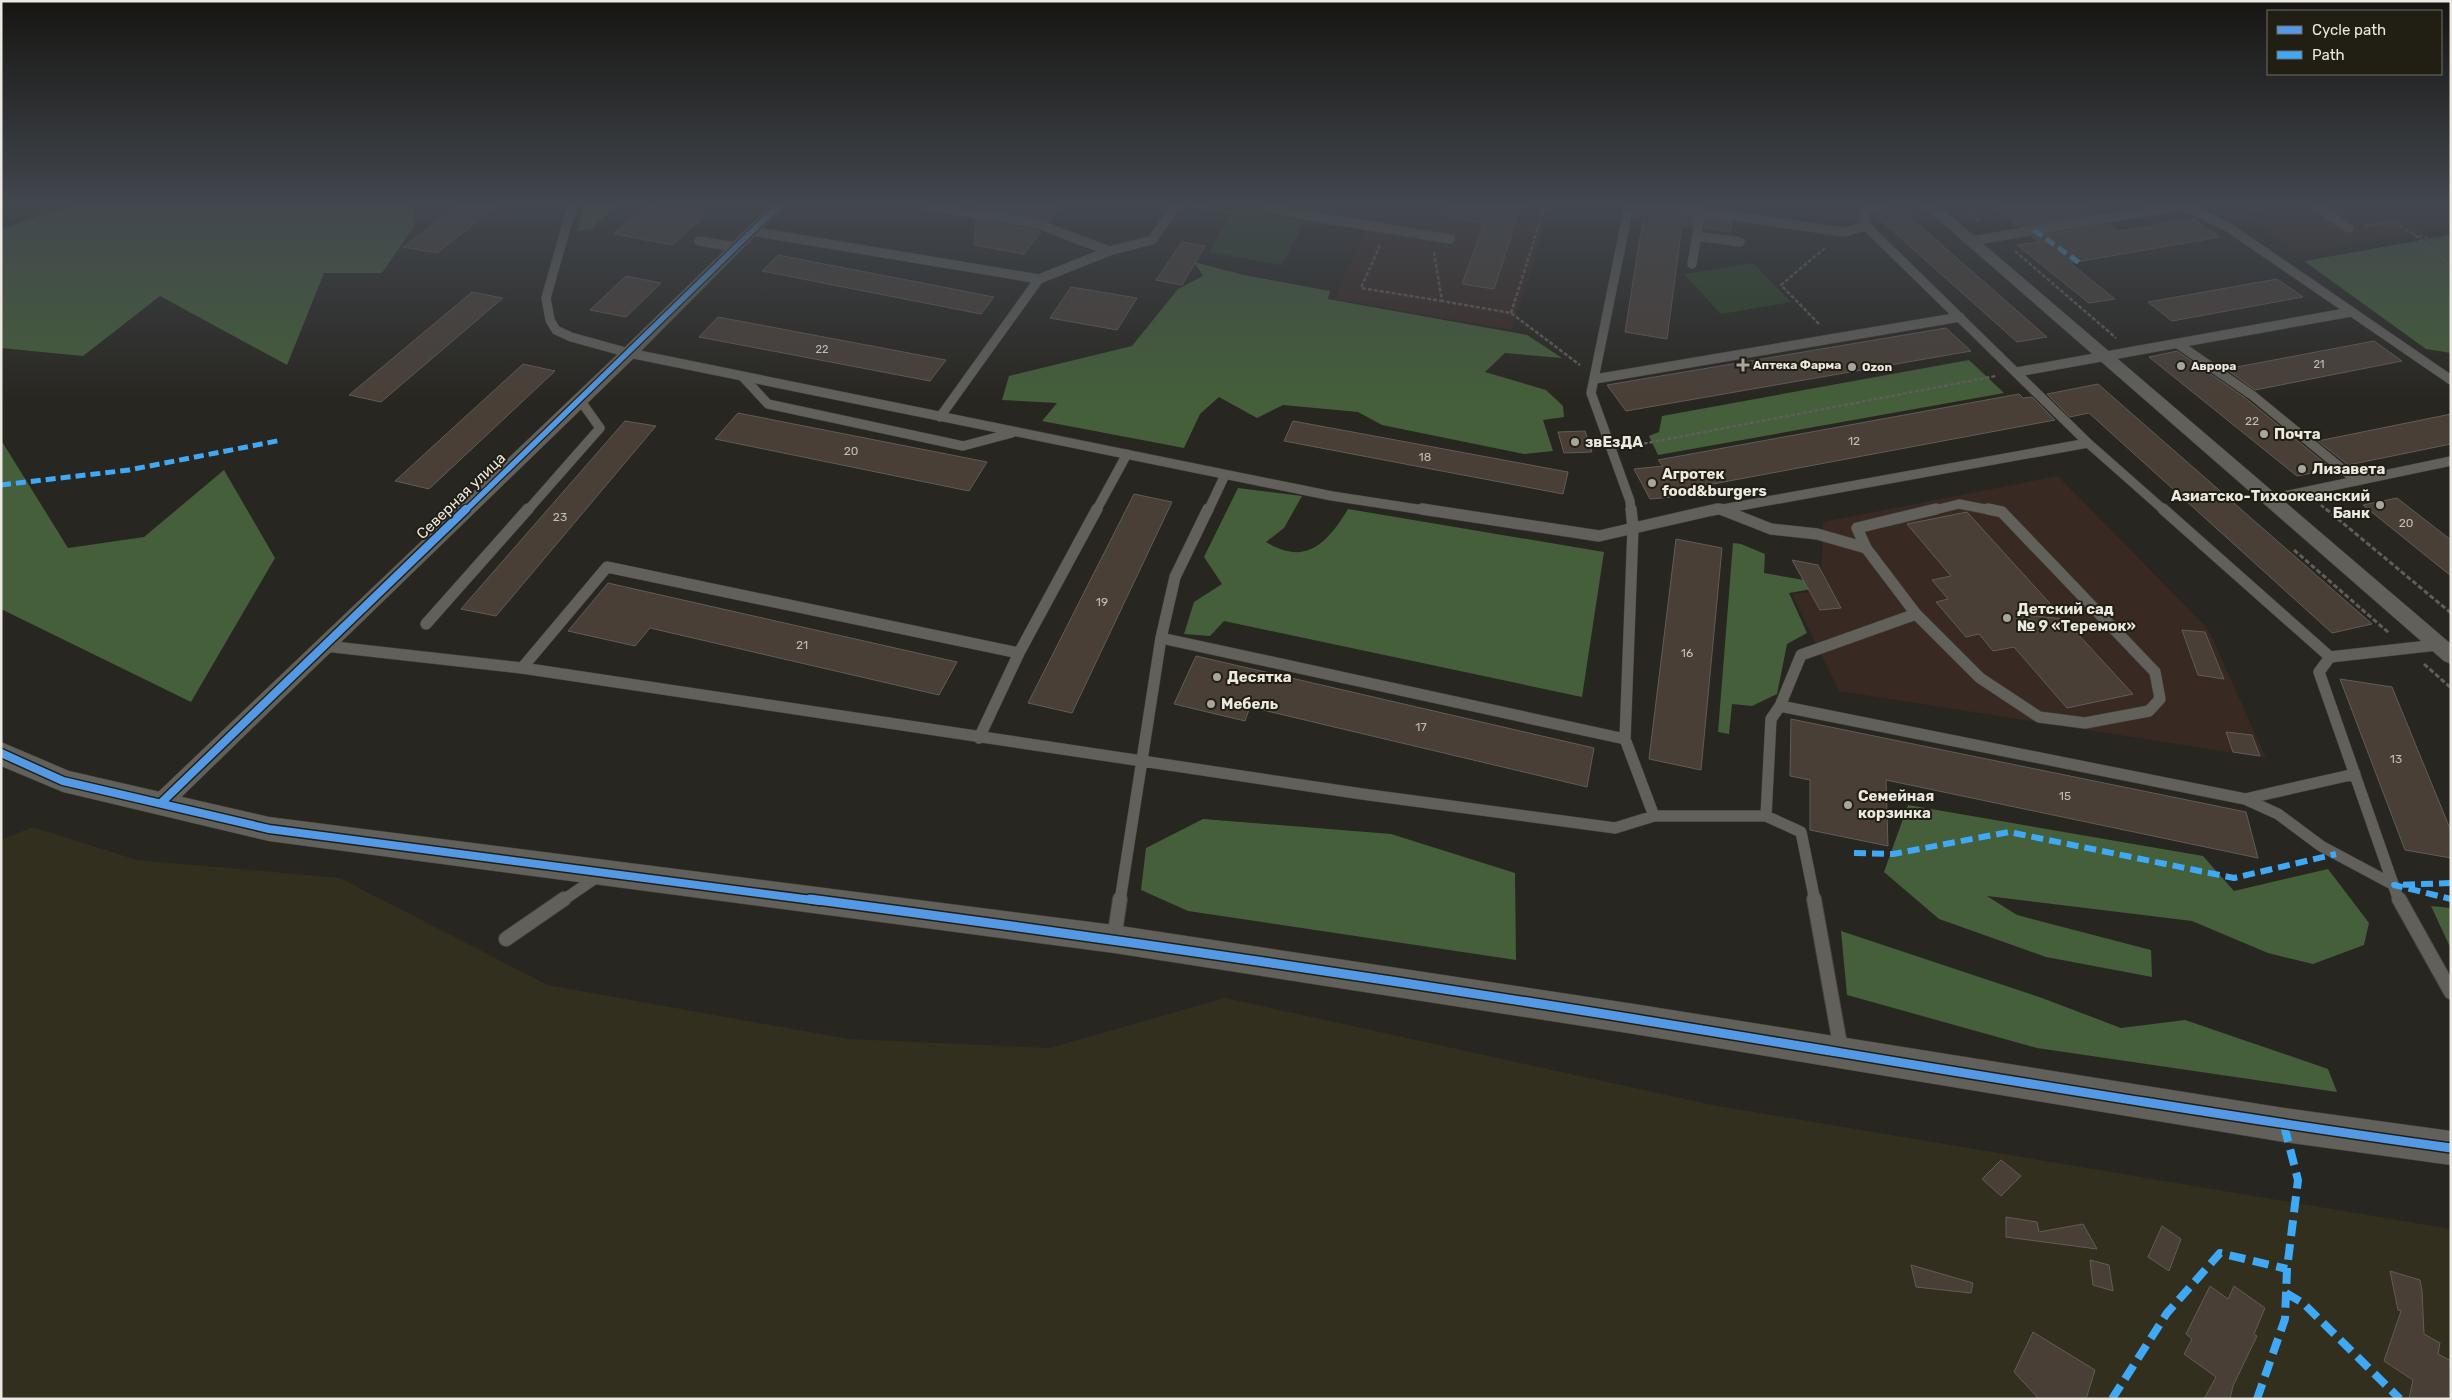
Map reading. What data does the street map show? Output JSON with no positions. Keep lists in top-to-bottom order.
{
  "streets": {
    "street": ["Северная улица"]
  },
  "places": {
    "health": ["Аптека Фарма"],
    "other": [
      "Аврора",
      "Ozon",
      "Почта",
      "звЕзДА",
      "Лизавета",
      "Агротек food&burgers",
      "Азиатско-Тихоокеанский Банк",
      "Детский сад № 9 «Теремок»",
      "Десятка",
      "Мебель",
      "Семейная корзинка"
    ]
  },
  "house_numbers": [
    "22",
    "21",
    "22",
    "12",
    "20",
    "18",
    "23",
    "20",
    "19",
    "21",
    "16",
    "17",
    "13",
    "15"
  ],
  "legend": ["Cycle path", "Path"]
}
